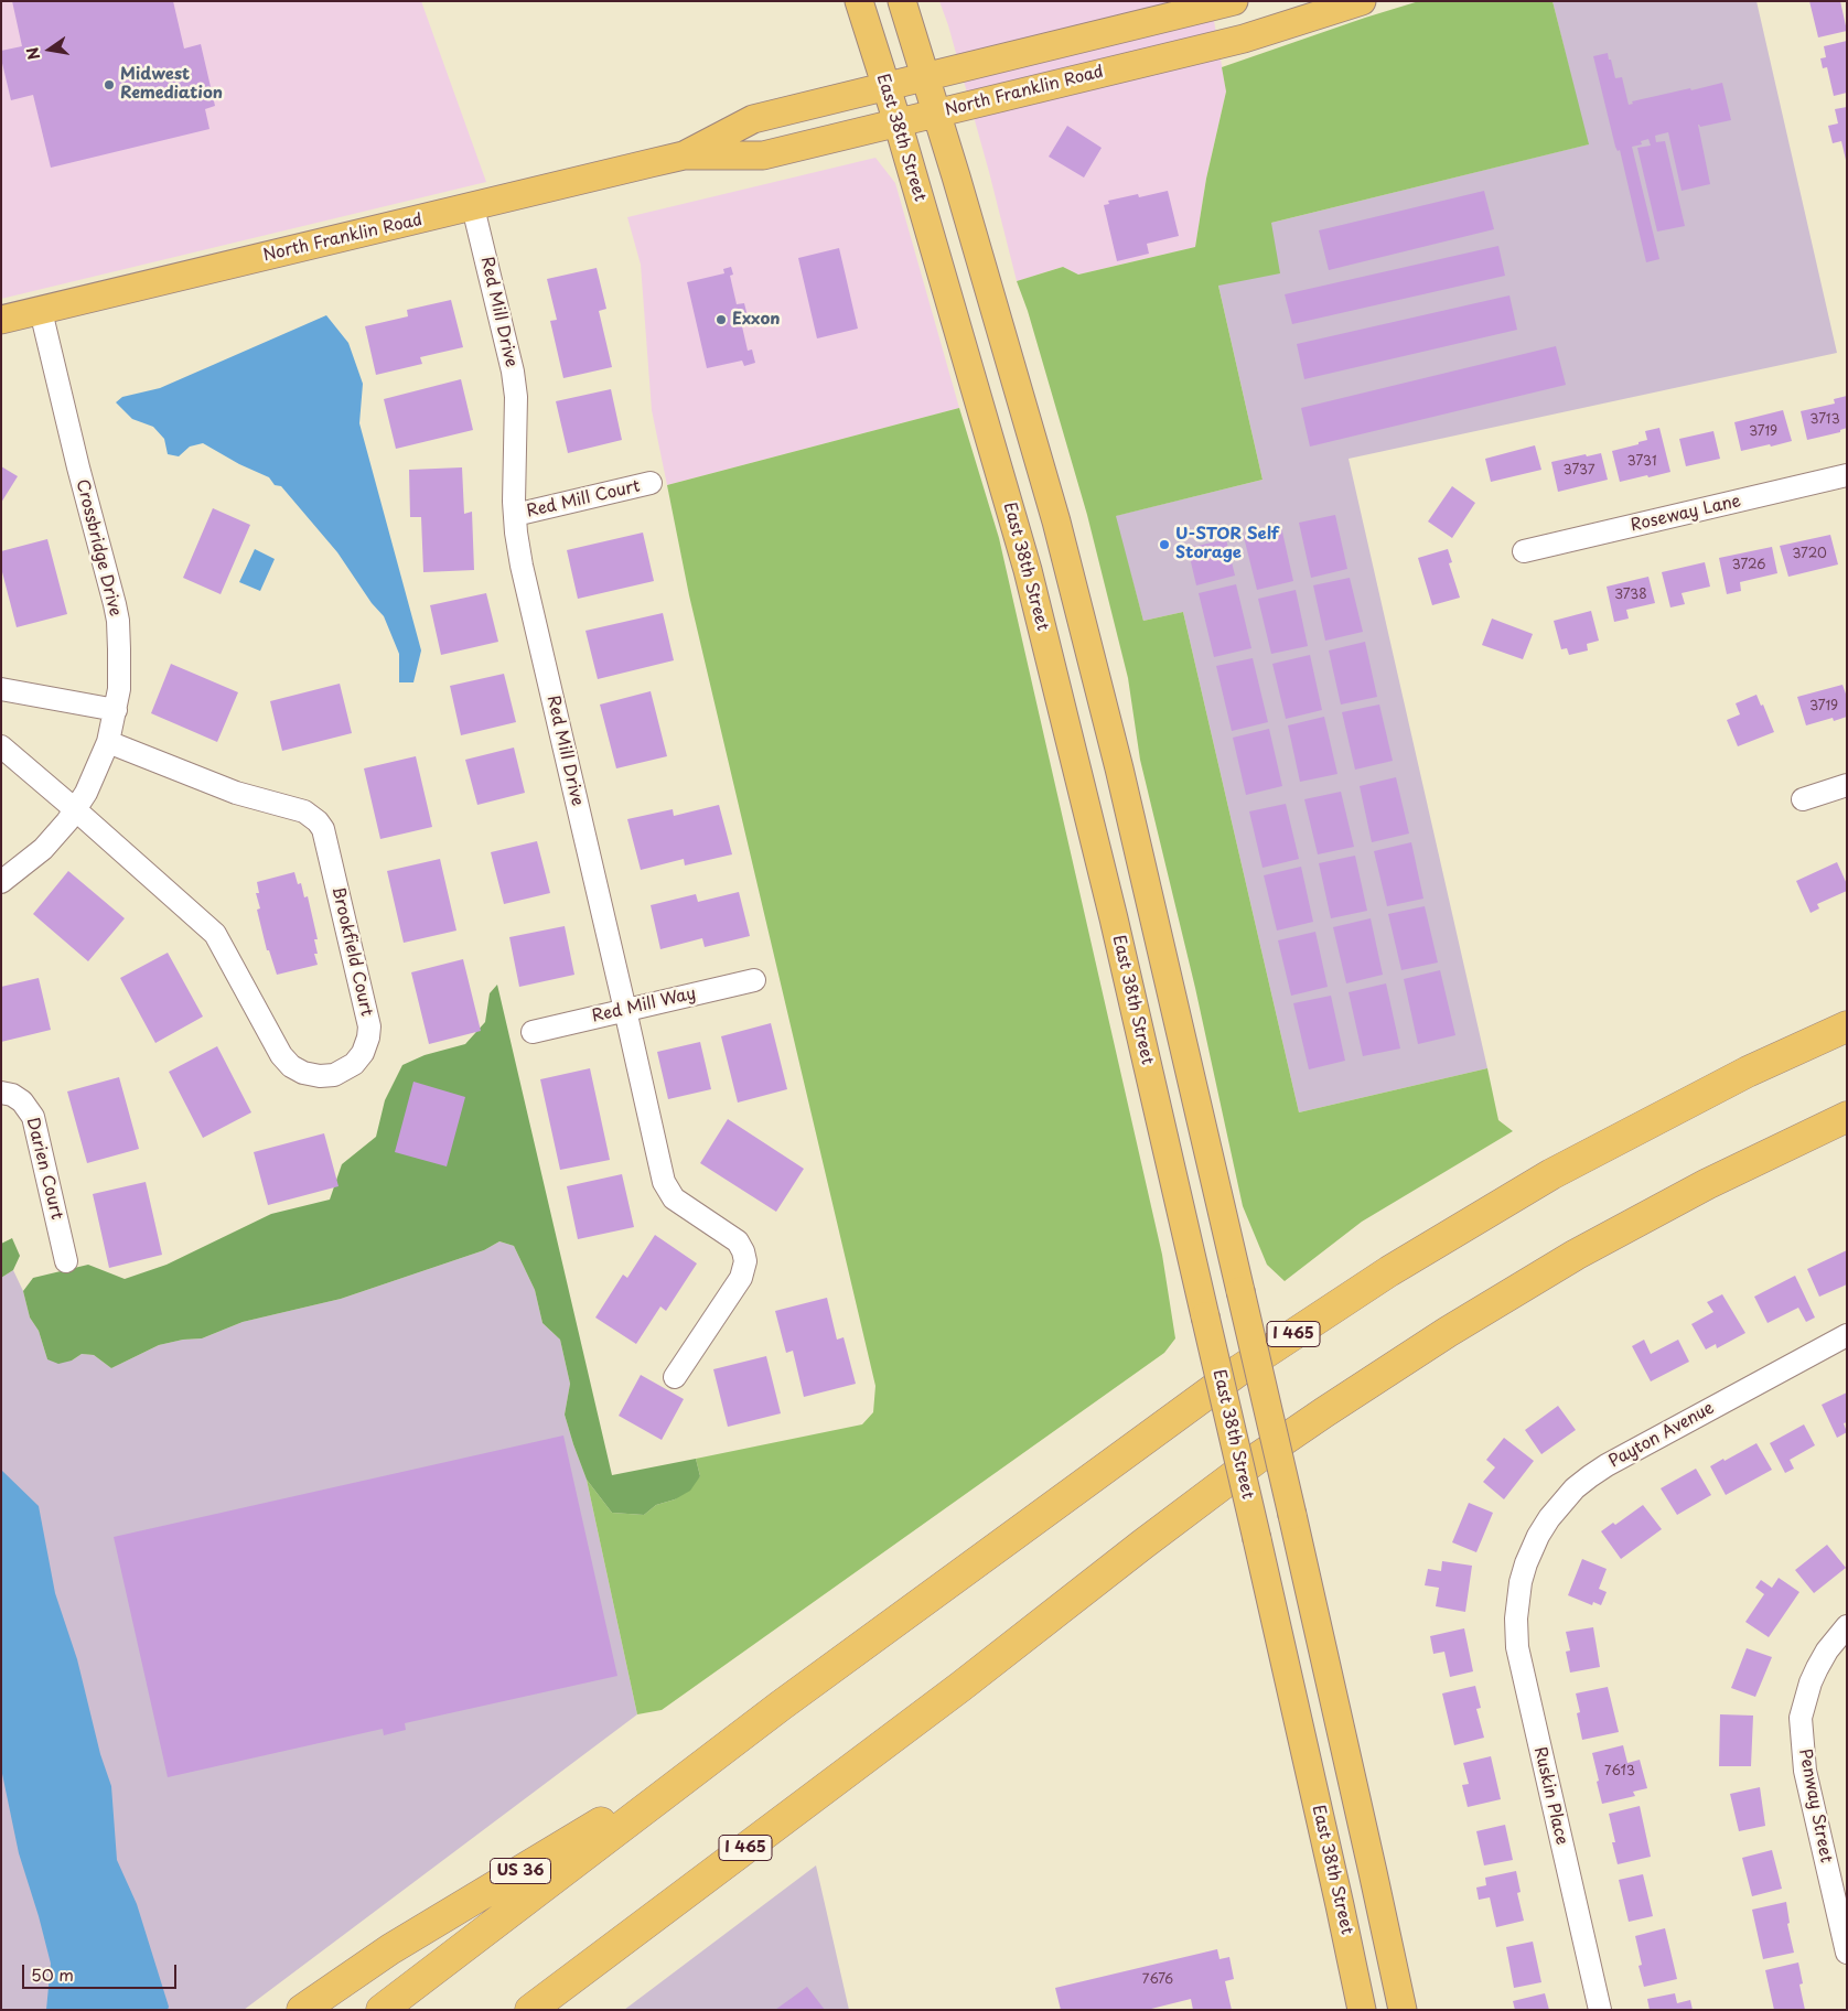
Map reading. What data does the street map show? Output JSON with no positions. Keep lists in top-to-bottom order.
{
  "streets": {
    "highway": ["I 465", "US 36"],
    "main road": ["North Franklin Road", "East 38th Street"],
    "street": [
      "Red Mill Drive",
      "Red Mill Court",
      "Roseway Lane",
      "Crossbridge Drive",
      "Brookfield Court",
      "Red Mill Way",
      "Darien Court",
      "Payton Avenue",
      "Ruskin Place",
      "Penway Street"
    ]
  },
  "crossings": [
    ["North Franklin Road", "East 38th Street"],
    ["North Franklin Road", "Red Mill Drive"],
    ["North Franklin Road", "Crossbridge Drive"],
    ["Red Mill Drive", "Red Mill Court"],
    ["Red Mill Drive", "Red Mill Way"],
    ["Crossbridge Drive", "Brookfield Court"],
    ["I 465", "US 36"],
    ["Payton Avenue", "Ruskin Place"]
  ],
  "places": ["Midwest Remediation", "Exxon", "U-STOR Self Storage"],
  "house_numbers": [
    "3713",
    "3719",
    "3731",
    "3737",
    "3720",
    "3726",
    "3738",
    "3719",
    "7613",
    "7676"
  ],
  "scale_bar": "50 m",
  "north": "left"
}
